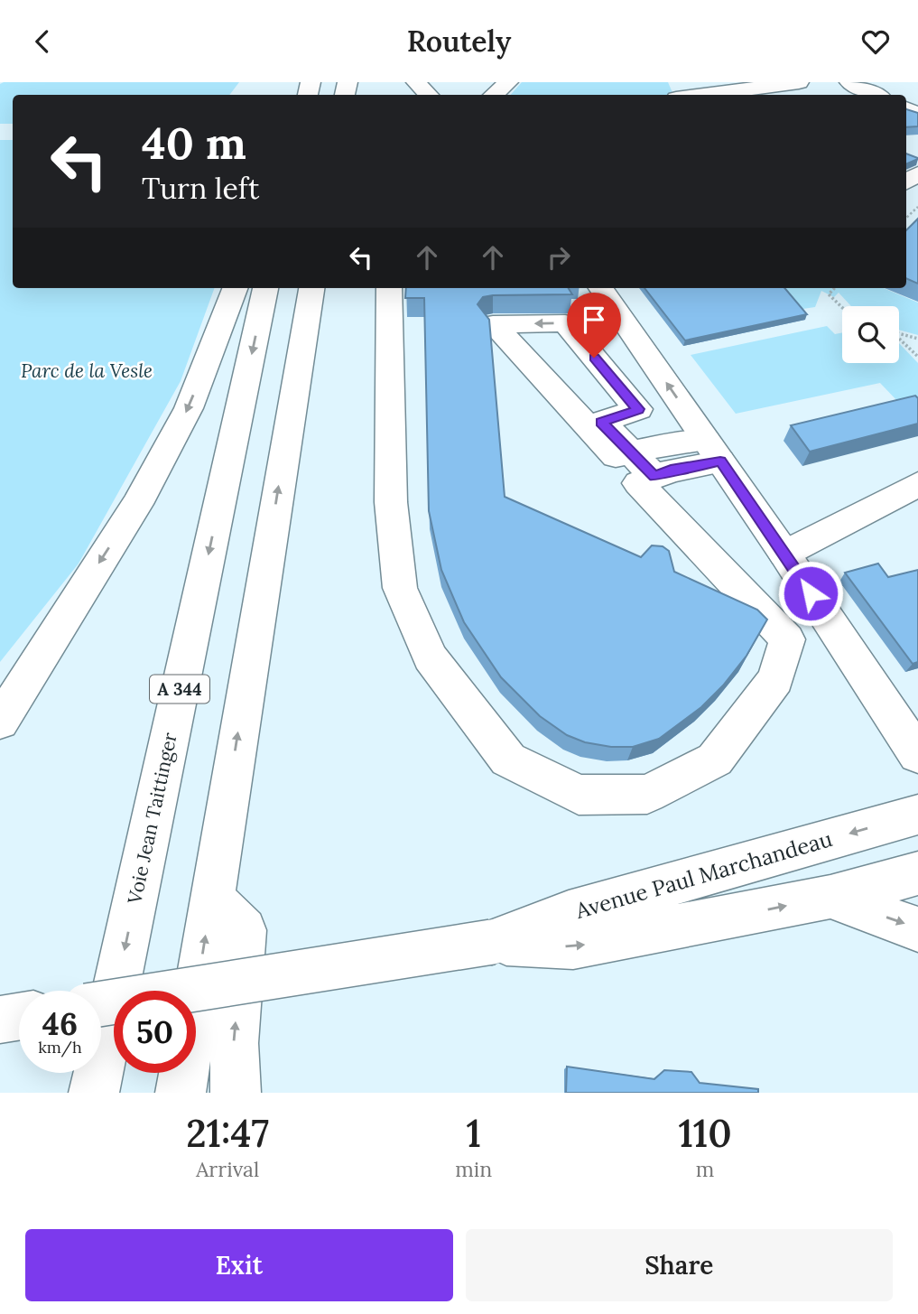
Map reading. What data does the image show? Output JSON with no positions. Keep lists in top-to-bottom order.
{
  "streets": {
    "main road": ["A 344", "Voie Jean Taittinger", "Avenue Paul Marchandeau"]
  },
  "parks": ["Parc de la Vesle"],
  "page": {
    "header": "Routely",
    "turn": ["40 m", "Turn left"],
    "speed": "46 km/h",
    "limit": "50",
    "eta": [
      "21:47",
      "Arrival",
      "1",
      "min",
      "110",
      "m"
    ],
    "buttons": ["Exit", "Share"]
  }
}
